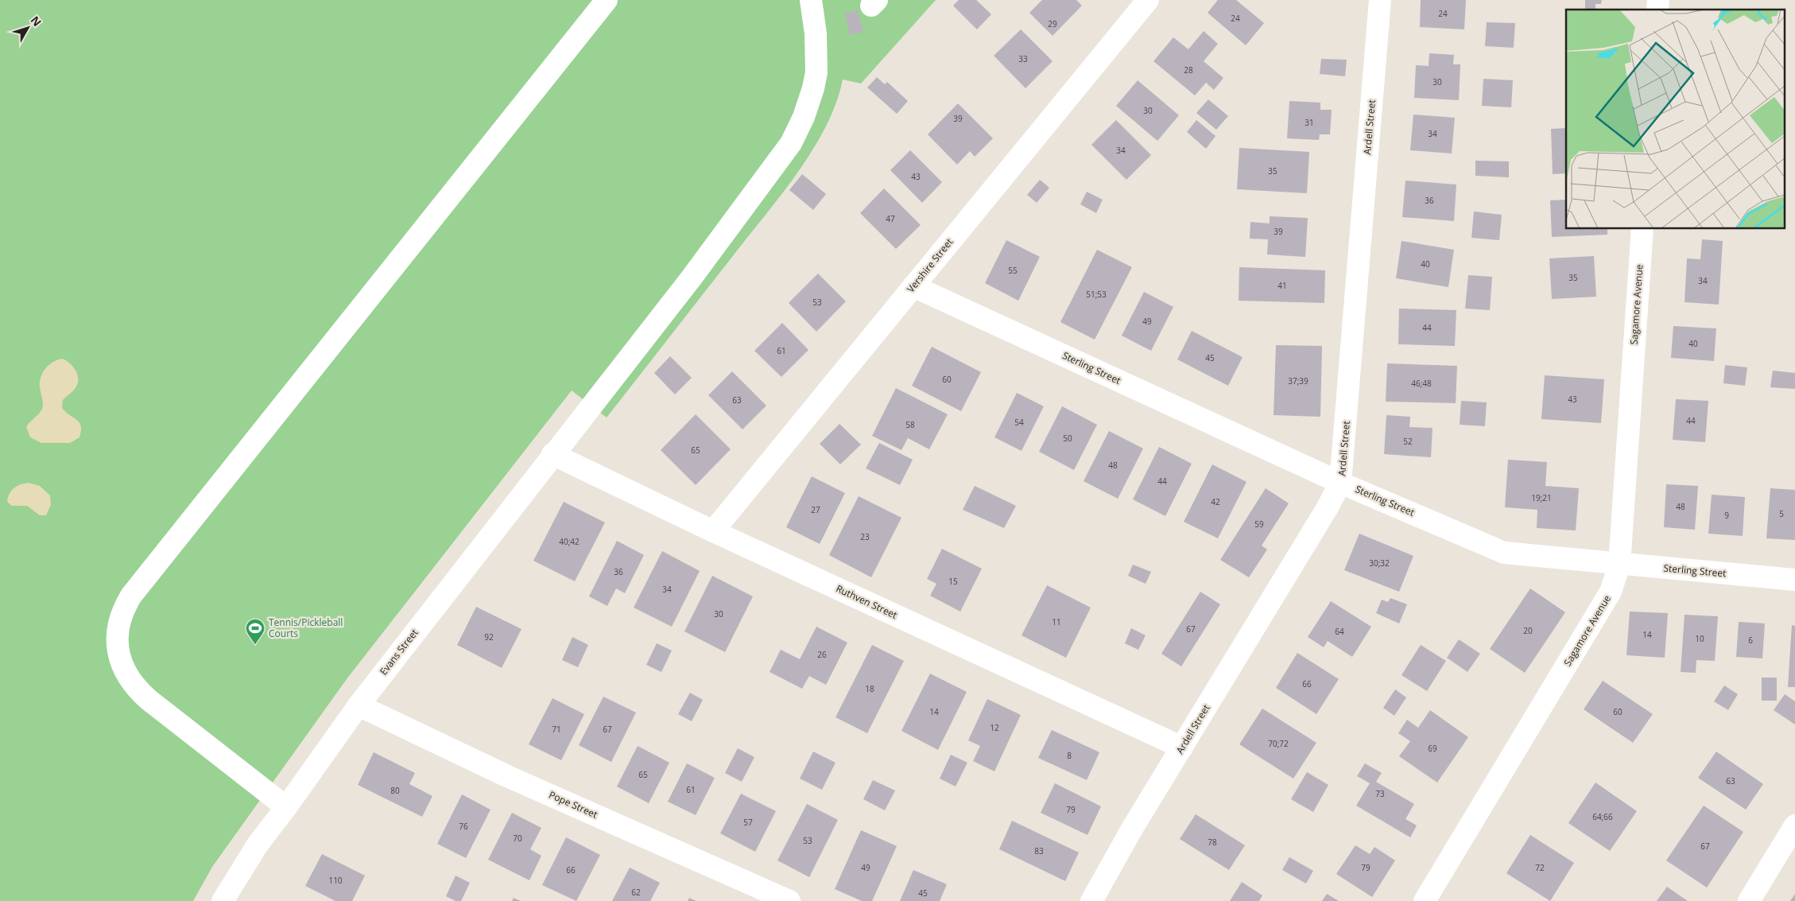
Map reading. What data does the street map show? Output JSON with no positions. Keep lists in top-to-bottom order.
{
  "streets": {
    "street": [
      "Ardell Street",
      "Vershire Street",
      "Sagamore Avenue",
      "Sterling Street",
      "Ruthven Street",
      "Evans Street",
      "Pope Street"
    ]
  },
  "crossings": [
    ["Ardell Street", "Sterling Street"],
    ["Ardell Street", "Ruthven Street"],
    ["Vershire Street", "Sterling Street"],
    ["Vershire Street", "Ruthven Street"],
    ["Sagamore Avenue", "Sterling Street"],
    ["Ruthven Street", "Evans Street"],
    ["Evans Street", "Pope Street"]
  ],
  "places": {
    "sports": ["Tennis/Pickleball Courts"]
  },
  "house_numbers": [
    "24",
    "24",
    "29",
    "33",
    "28",
    "30",
    "30",
    "39",
    "31",
    "34",
    "34",
    "35",
    "43",
    "36",
    "47",
    "39",
    "40",
    "55",
    "35",
    "34",
    "41",
    "51;53",
    "53",
    "49",
    "44",
    "40",
    "61",
    "45",
    "60",
    "37;39",
    "46;48",
    "43",
    "63",
    "44",
    "54",
    "58",
    "50",
    "52",
    "65",
    "48",
    "44",
    "19;21",
    "42",
    "48",
    "27",
    "5",
    "9",
    "59",
    "23",
    "40;42",
    "30;32",
    "36",
    "15",
    "34",
    "30",
    "11",
    "67",
    "20",
    "64",
    "14",
    "92",
    "10",
    "6",
    "26",
    "66",
    "18",
    "14",
    "60",
    "12",
    "71",
    "67",
    "70;72",
    "69",
    "8",
    "65",
    "63",
    "61",
    "80",
    "73",
    "79",
    "64;66",
    "57",
    "76",
    "70",
    "53",
    "78",
    "67",
    "83",
    "49",
    "79",
    "72",
    "66",
    "110",
    "62",
    "45"
  ],
  "north": "top right"
}
